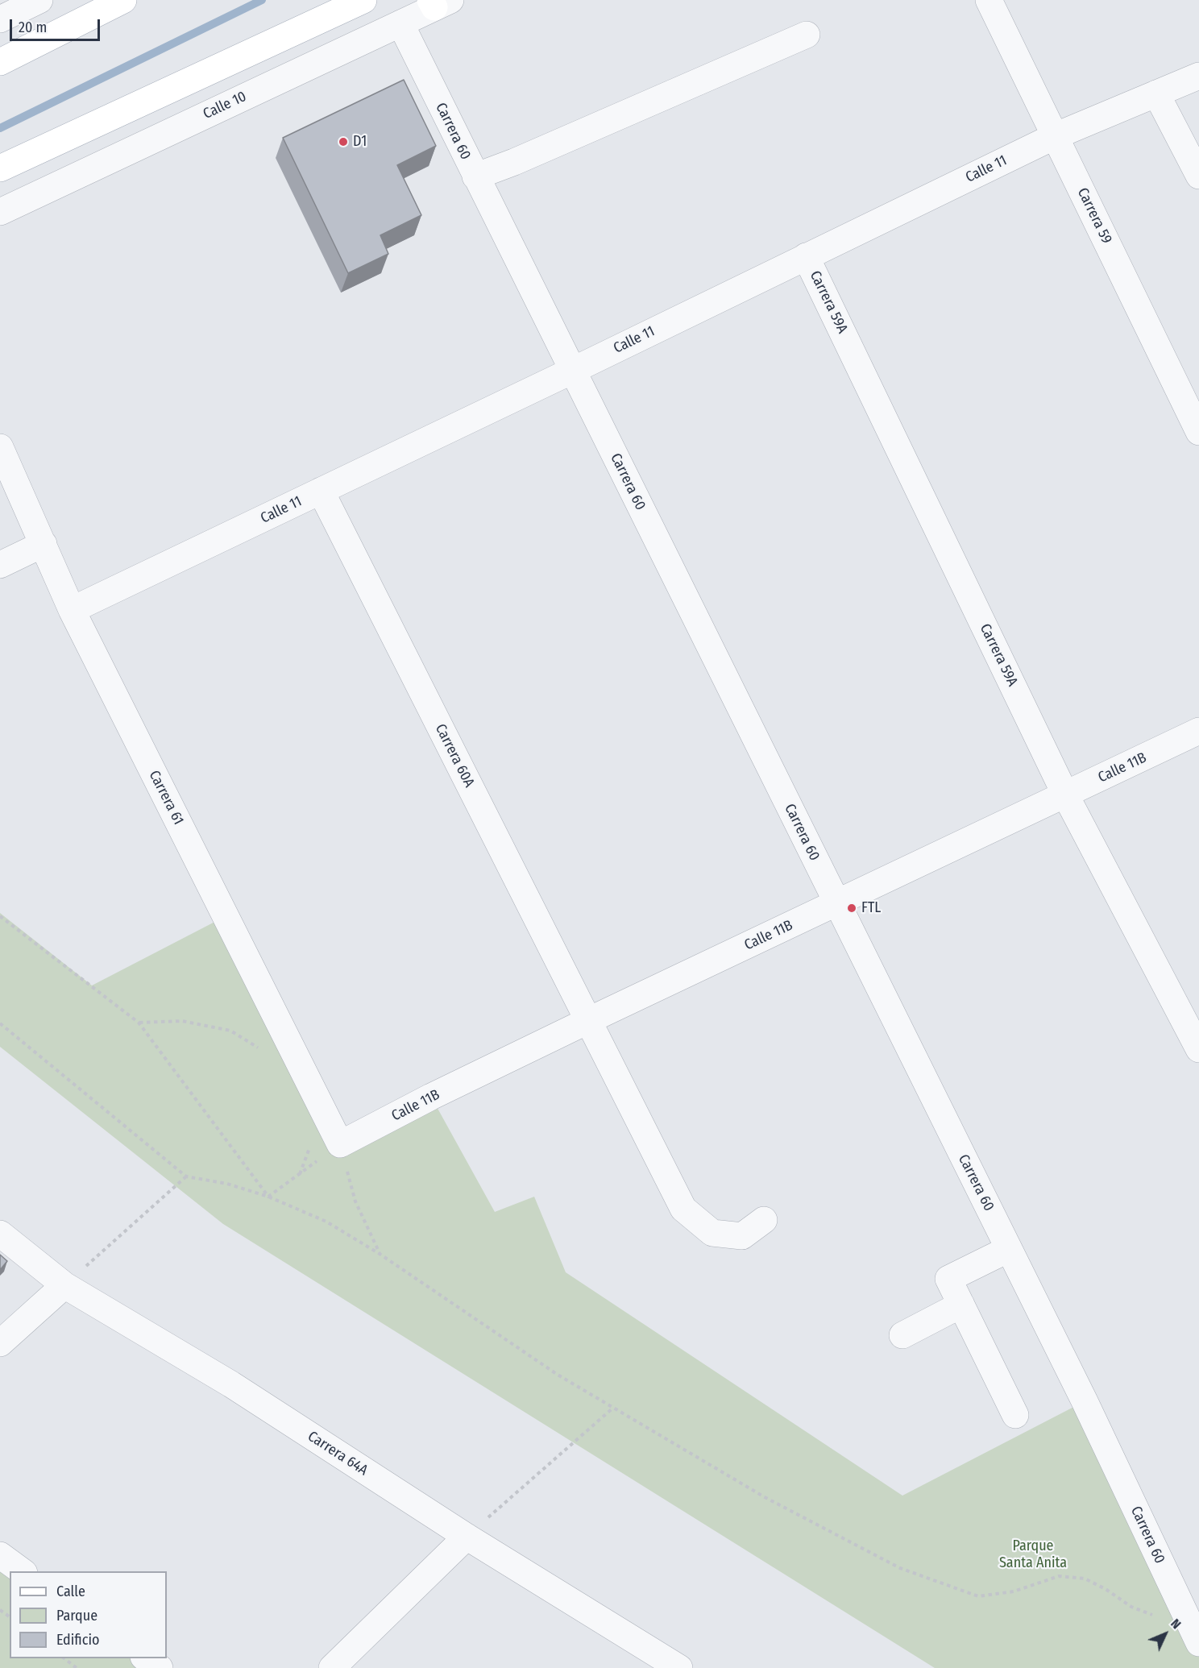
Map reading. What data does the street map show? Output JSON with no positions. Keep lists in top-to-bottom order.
{
  "streets": {
    "street": [
      "Calle 10",
      "Carrera 60",
      "Calle 11",
      "Carrera 59",
      "Carrera 59A",
      "Carrera 60A",
      "Calle 11B",
      "Carrera 61",
      "Carrera 64A"
    ]
  },
  "crossings": [
    ["Calle 10", "Carrera 60"],
    ["Carrera 60", "Calle 11"],
    ["Carrera 60", "Calle 11B"],
    ["Calle 11", "Carrera 59"],
    ["Calle 11", "Carrera 59A"],
    ["Calle 11", "Carrera 60A"],
    ["Calle 11", "Carrera 61"],
    ["Carrera 59A", "Calle 11B"],
    ["Carrera 60A", "Calle 11B"],
    ["Calle 11B", "Carrera 61"]
  ],
  "parks": ["Parque Santa Anita"],
  "places": ["D1", "FTL"],
  "legend": ["Calle", "Parque", "Edificio"],
  "scale_bar": "20 m",
  "north": "top right"
}
